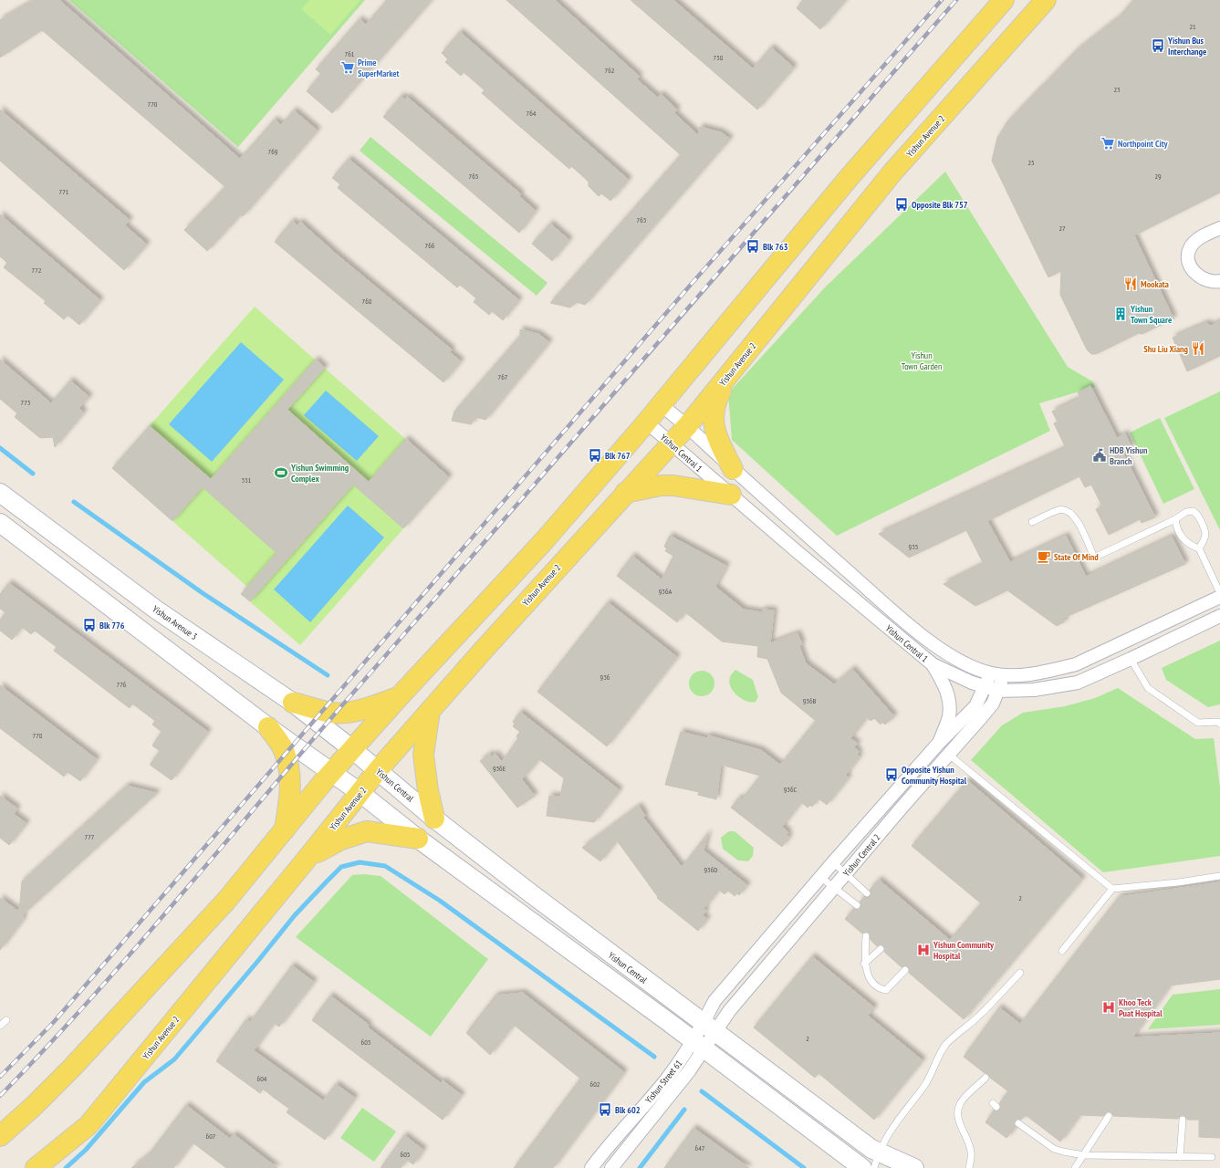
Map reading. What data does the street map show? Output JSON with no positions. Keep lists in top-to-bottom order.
{
  "streets": {
    "main road": ["Yishun Avenue 2", "Yishun Avenue 3", "Yishun Central"],
    "street": ["Yishun Central 1", "Yishun Central 2", "Yishun Street 61"]
  },
  "crossings": [
    ["Yishun Avenue 2", "Yishun Central 1"],
    ["Yishun Avenue 2", "Yishun Central"],
    ["Yishun Central 1", "Yishun Central 2"],
    ["Yishun Avenue 3", "Yishun Central"],
    ["Yishun Central", "Yishun Central 2"],
    ["Yishun Central", "Yishun Street 61"],
    ["Yishun Central 2", "Yishun Street 61"]
  ],
  "parks": ["Yishun Town Garden"],
  "places": {
    "bus stop": [
      "Yishun Bus Interchange",
      "Opposite Blk 757",
      "Blk 763",
      "Blk 767",
      "Blk 776",
      "Opposite Yishun Community Hospital",
      "Blk 602"
    ],
    "supermarket": ["Prime SuperMarket", "Northpoint City"],
    "restaurant": ["Mookata", "Shu Liu Xiang"],
    "building": ["Yishun Town Square"],
    "public building": ["HDB Yishun Branch"],
    "sports": ["Yishun Swimming Complex"],
    "cafe": ["State Of Mind"],
    "hospital": ["Yishun Community Hospital", "Khoo Teck Puat Hospital"]
  },
  "house_numbers": [
    "21",
    "761",
    "758",
    "762",
    "23",
    "770",
    "764",
    "769",
    "25",
    "765",
    "29",
    "771",
    "763",
    "27",
    "766",
    "772",
    "768",
    "767",
    "773",
    "351",
    "935",
    "936A",
    "936",
    "776",
    "936B",
    "778",
    "936E",
    "936C",
    "777",
    "936D",
    "2",
    "2",
    "603",
    "604",
    "602",
    "607",
    "647",
    "605"
  ]
}
